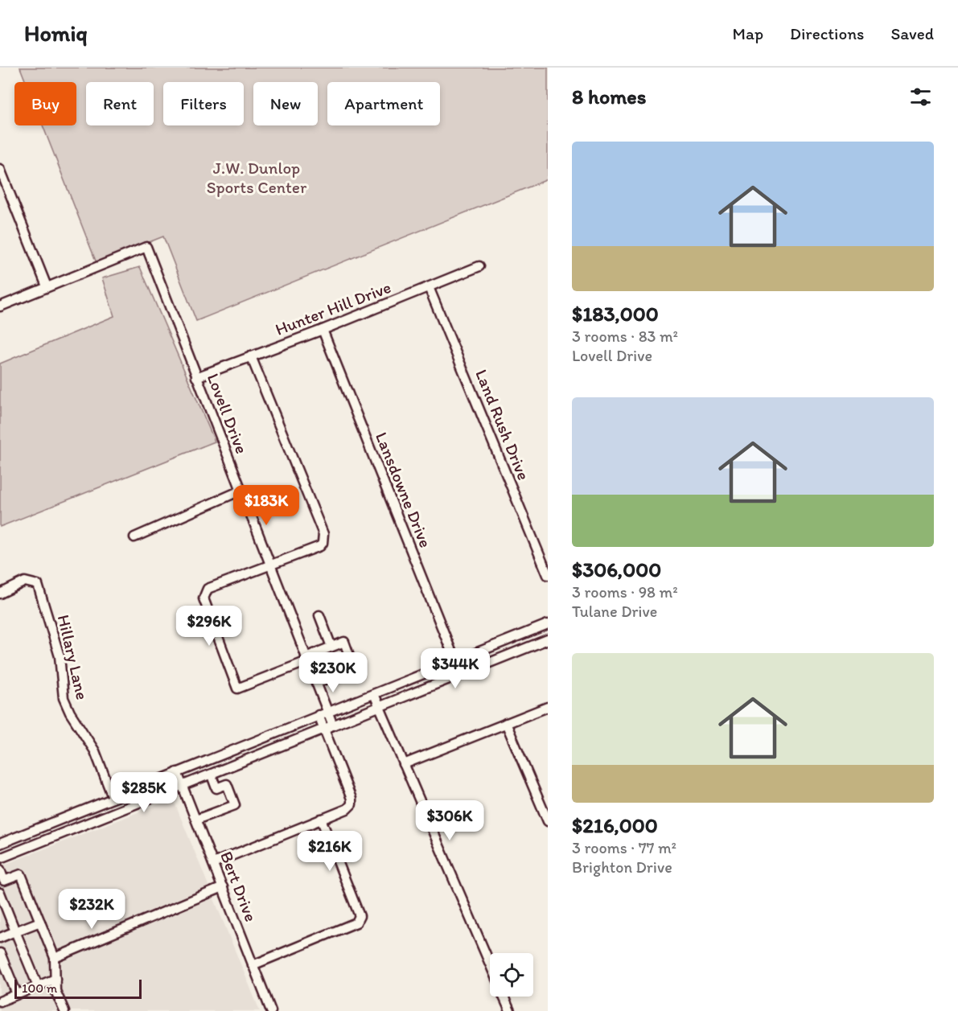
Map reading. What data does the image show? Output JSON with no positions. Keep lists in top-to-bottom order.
{
  "streets": {
    "street": [
      "Hunter Hill Drive",
      "Lovell Drive",
      "Land Rush Drive",
      "Lansdowne Drive",
      "Hillary Lane",
      "Bert Drive"
    ]
  },
  "crossings": [
    ["Hunter Hill Drive", "Lovell Drive"],
    ["Hunter Hill Drive", "Land Rush Drive"],
    ["Hunter Hill Drive", "Lansdowne Drive"]
  ],
  "parks": ["J.W. Dunlop Sports Center"],
  "scale_bar": "100 m",
  "page": {
    "header": "Homiq",
    "nav": ["Map", "Directions", "Saved"],
    "heading": "8 homes",
    "chip": [
      "Buy",
      "Rent",
      "Filters",
      "New",
      "Apartment"
    ],
    "list": [
      {
        "name": "$183,000",
        "note": "3 rooms · 83 m² · Lovell Drive"
      },
      {
        "name": "$306,000",
        "note": "3 rooms · 98 m² · Tulane Drive"
      },
      {
        "name": "$216,000",
        "note": "3 rooms · 77 m² · Brighton Drive"
      }
    ],
    "price": [
      "$183K",
      "$296K",
      "$344K",
      "$230K",
      "$285K",
      "$306K",
      "$216K",
      "$232K"
    ],
    "scale": "100 m"
  }
}
